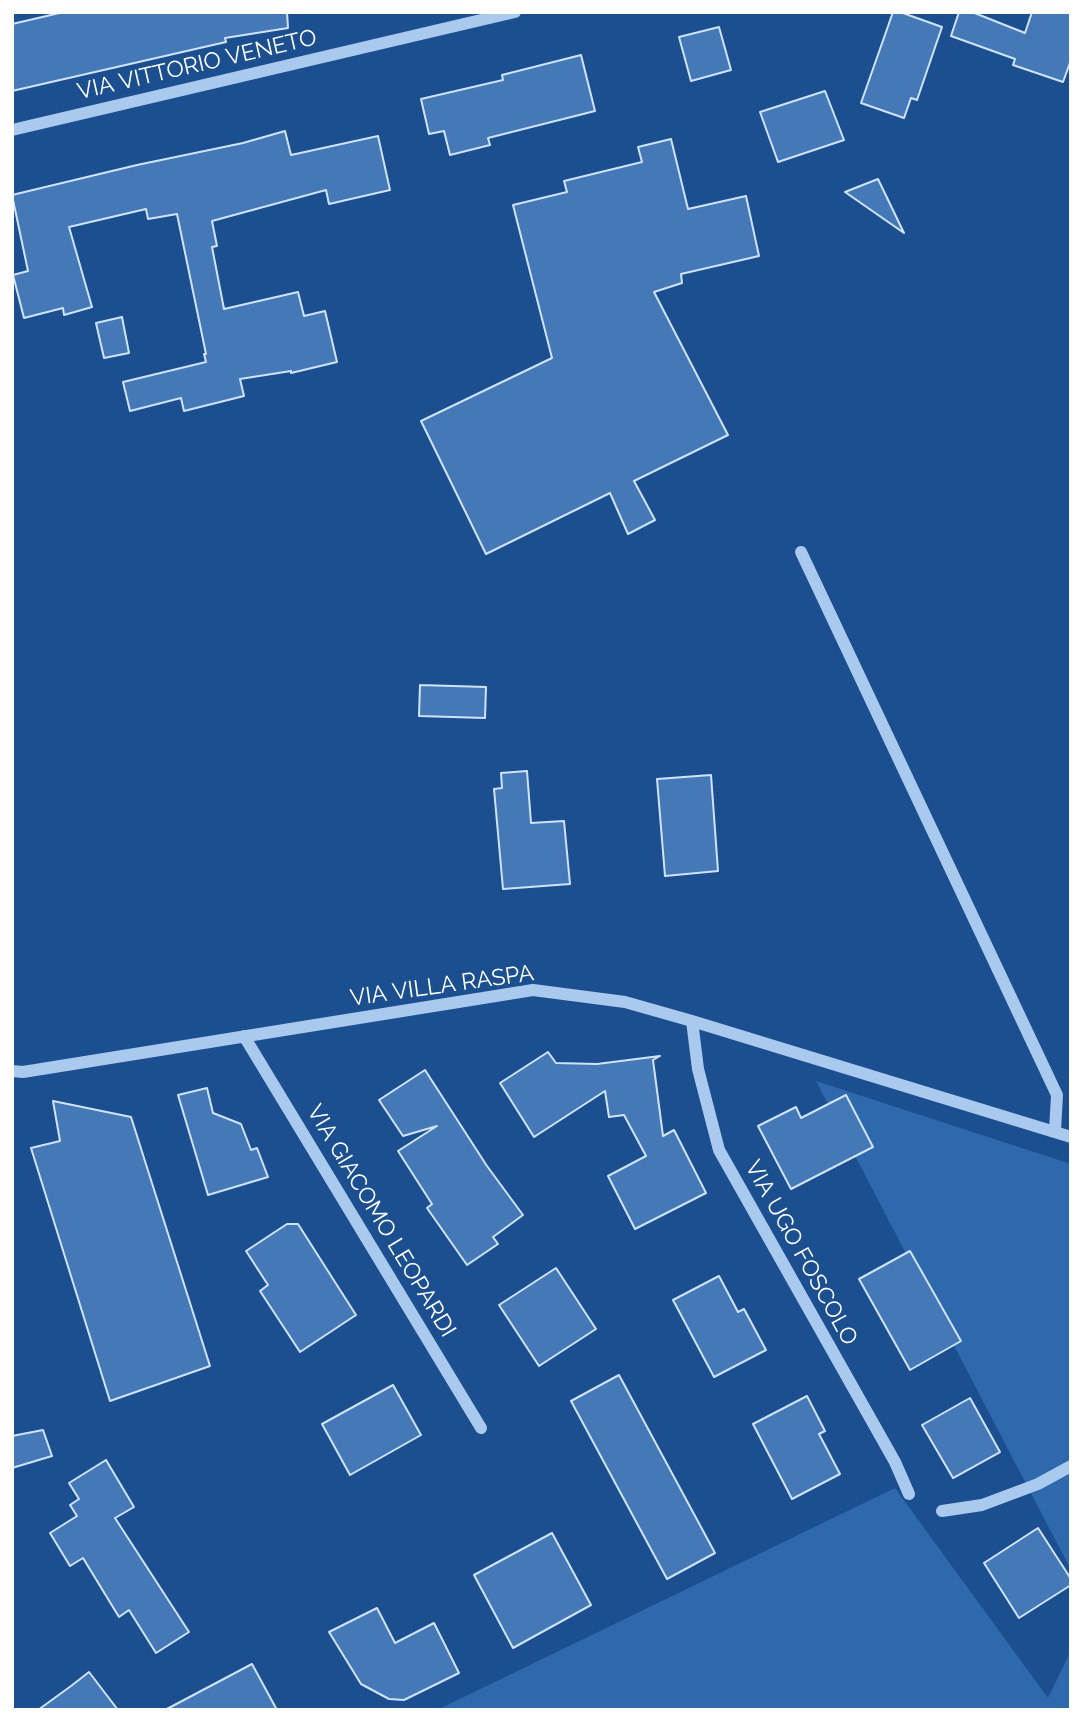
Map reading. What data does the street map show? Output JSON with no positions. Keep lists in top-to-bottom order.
{
  "streets": {
    "street": [
      "VIA VITTORIO VENETO",
      "VIA VILLA RASPA",
      "VIA GIACOMO LEOPARDI",
      "VIA UGO FOSCOLO"
    ]
  },
  "crossings": [
    ["VIA VILLA RASPA", "VIA GIACOMO LEOPARDI"],
    ["VIA VILLA RASPA", "VIA UGO FOSCOLO"]
  ]
}
